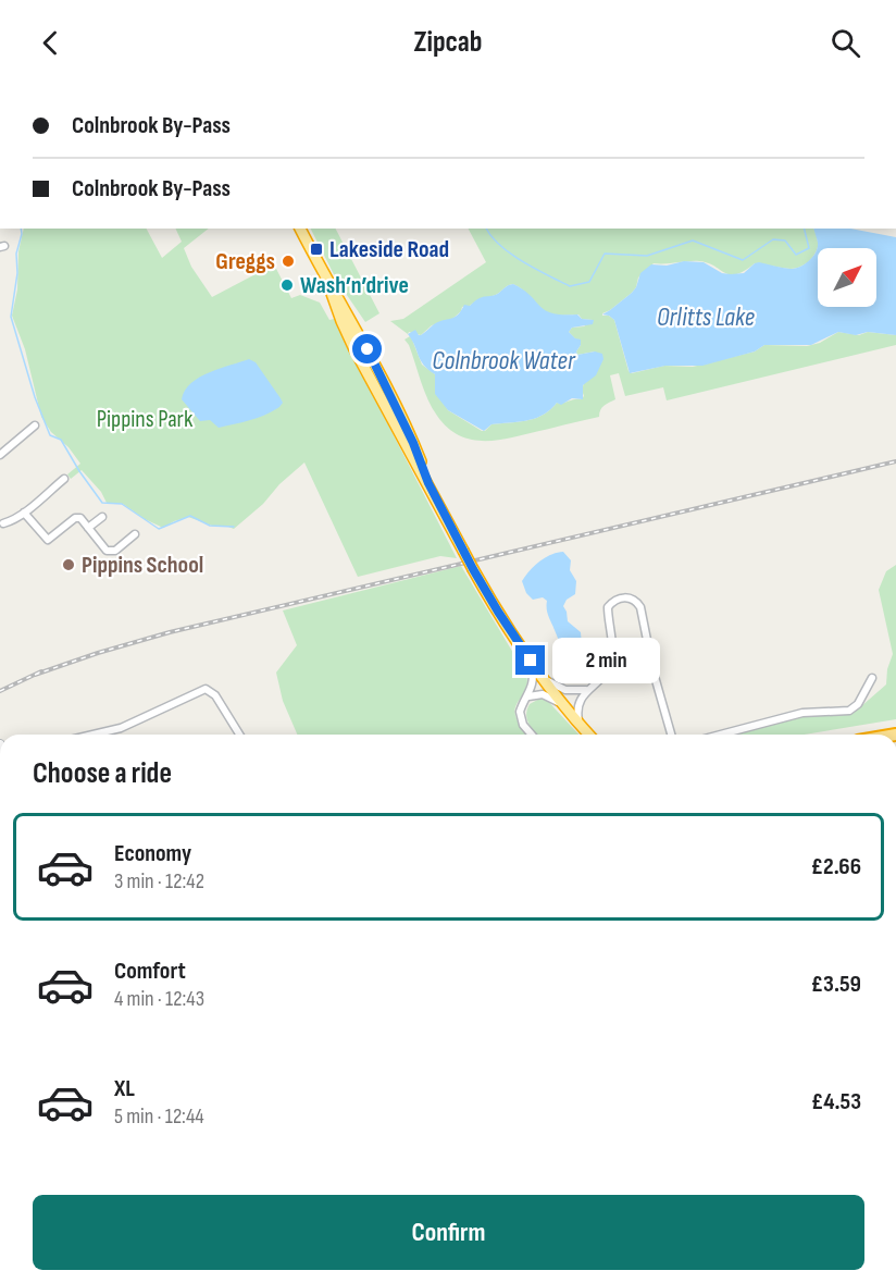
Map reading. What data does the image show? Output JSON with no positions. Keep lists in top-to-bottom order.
{
  "water": ["Orlitts Lake", "Colnbrook Water"],
  "parks": ["Pippins Park"],
  "places": {
    "transit": ["Lakeside Road"],
    "other": ["Greggs", "Wash’n’drive", "Pippins School"]
  },
  "north": "top right",
  "page": {
    "header": "Zipcab",
    "banner": ["Colnbrook By-Pass", "Colnbrook By-Pass"],
    "bubble": "2 min",
    "heading": "Choose a ride",
    "list": [
      {
        "name": "Economy",
        "note": "3 min · 12:42",
        "value": "£2.66"
      },
      {
        "name": "Comfort",
        "note": "4 min · 12:43",
        "value": "£3.59"
      },
      {
        "name": "XL",
        "note": "5 min · 12:44",
        "value": "£4.53"
      }
    ],
    "buttons": "Confirm"
  }
}
